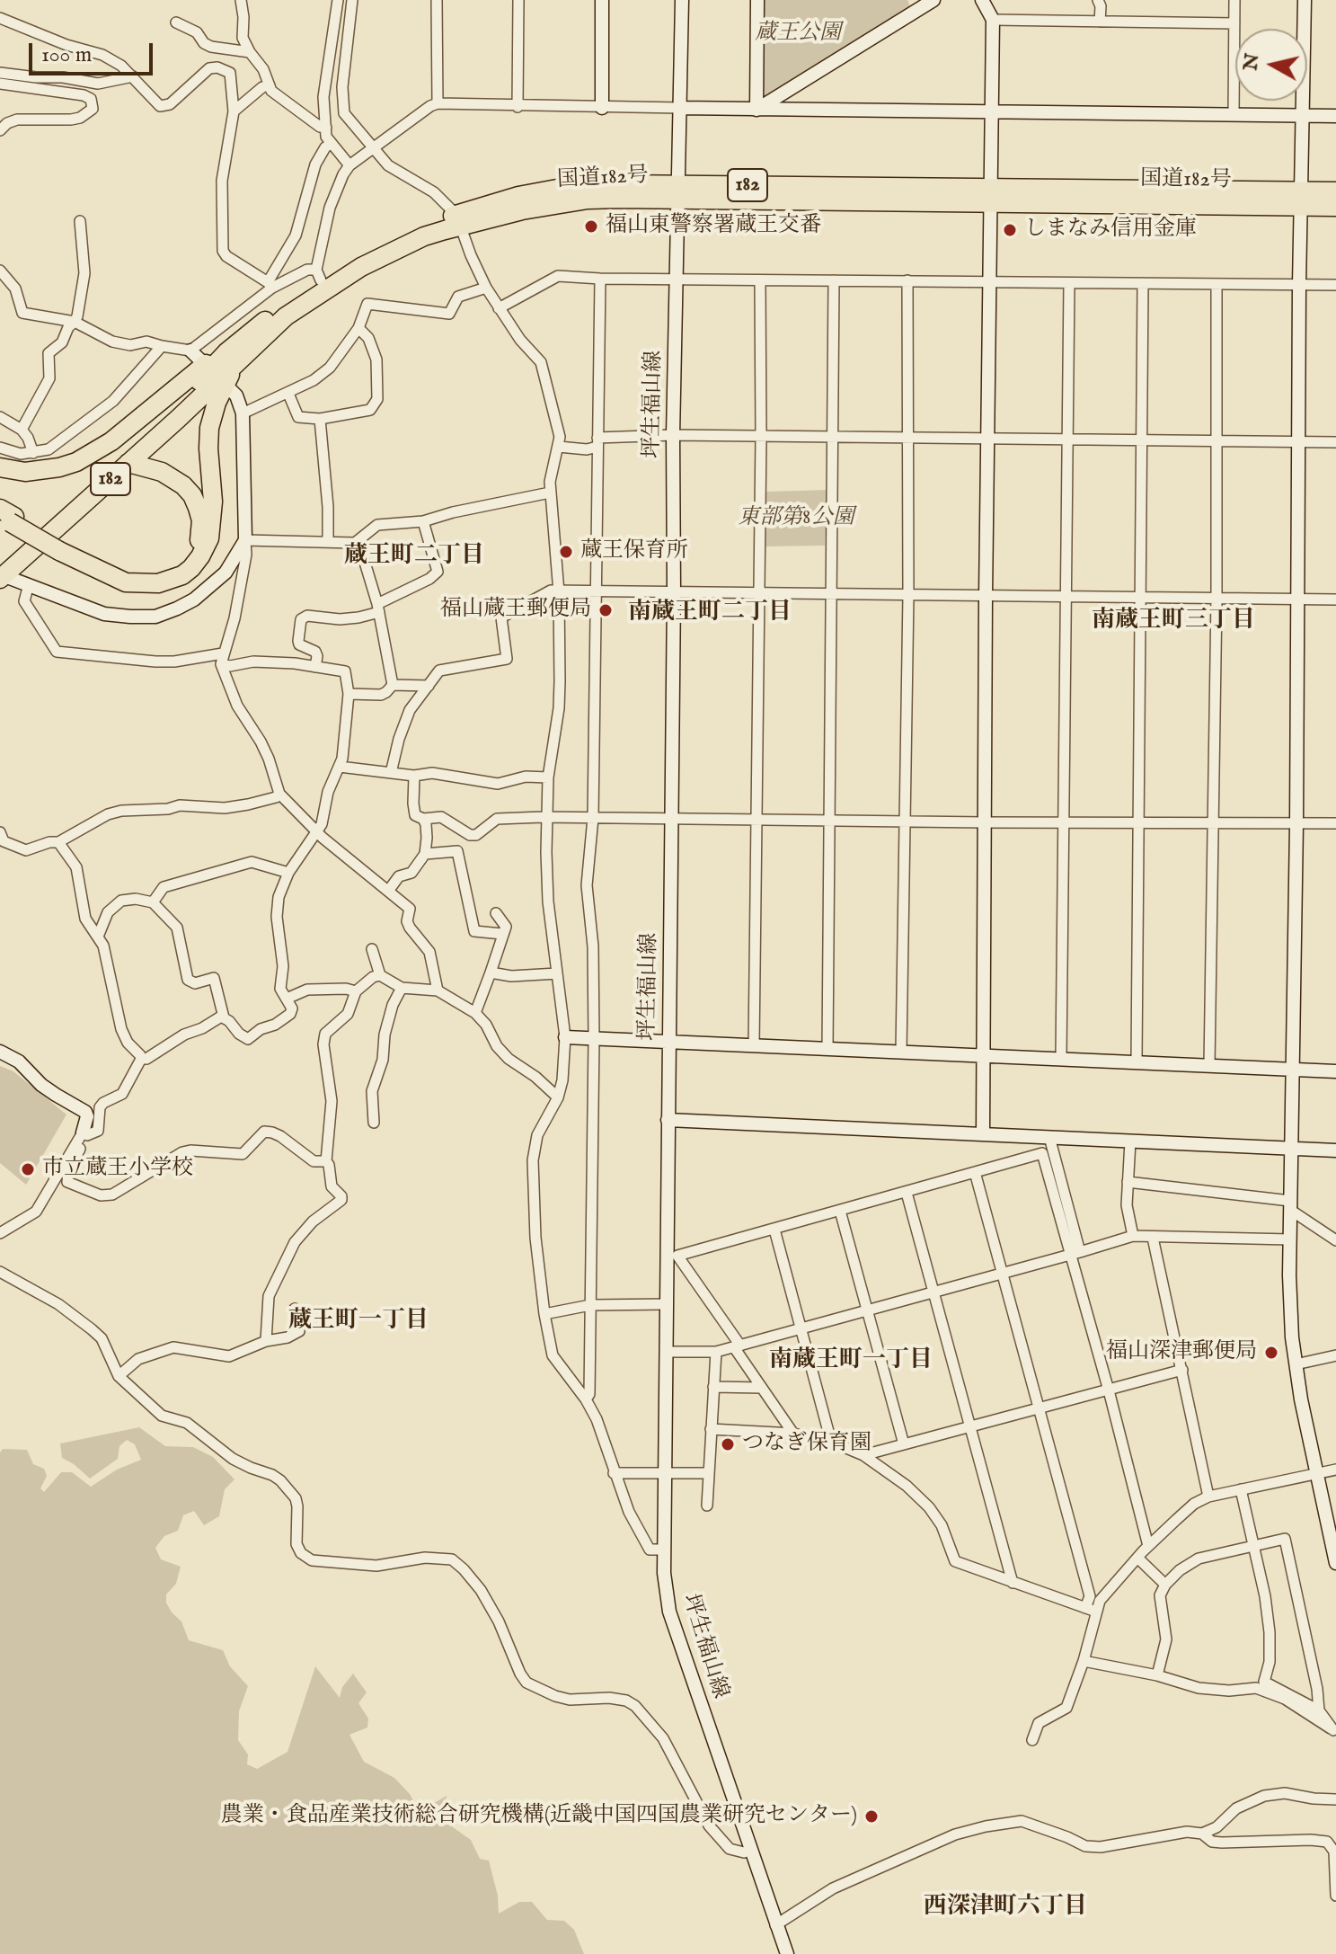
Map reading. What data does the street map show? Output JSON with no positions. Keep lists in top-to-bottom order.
{
  "streets": {
    "highway": ["国道182号", "182"],
    "street": ["坪生福山線"]
  },
  "crossings": [
    ["国道182号", "坪生福山線"]
  ],
  "districts": [
    "蔵王町二丁目",
    "南蔵王町二丁目",
    "南蔵王町三丁目",
    "蔵王町一丁目",
    "南蔵王町一丁目",
    "西深津町六丁目"
  ],
  "parks": ["蔵王公園", "東部第8公園"],
  "places": [
    "福山東警察署蔵王交番",
    "しまなみ信用金庫",
    "蔵王保育所",
    "福山蔵王郵便局",
    "市立蔵王小学校",
    "福山深津郵便局",
    "つなぎ保育園",
    "農業・食品産業技術総合研究機構(近畿中国四国農業研究センター)"
  ],
  "scale_bar": "100 m",
  "north": "left"
}
